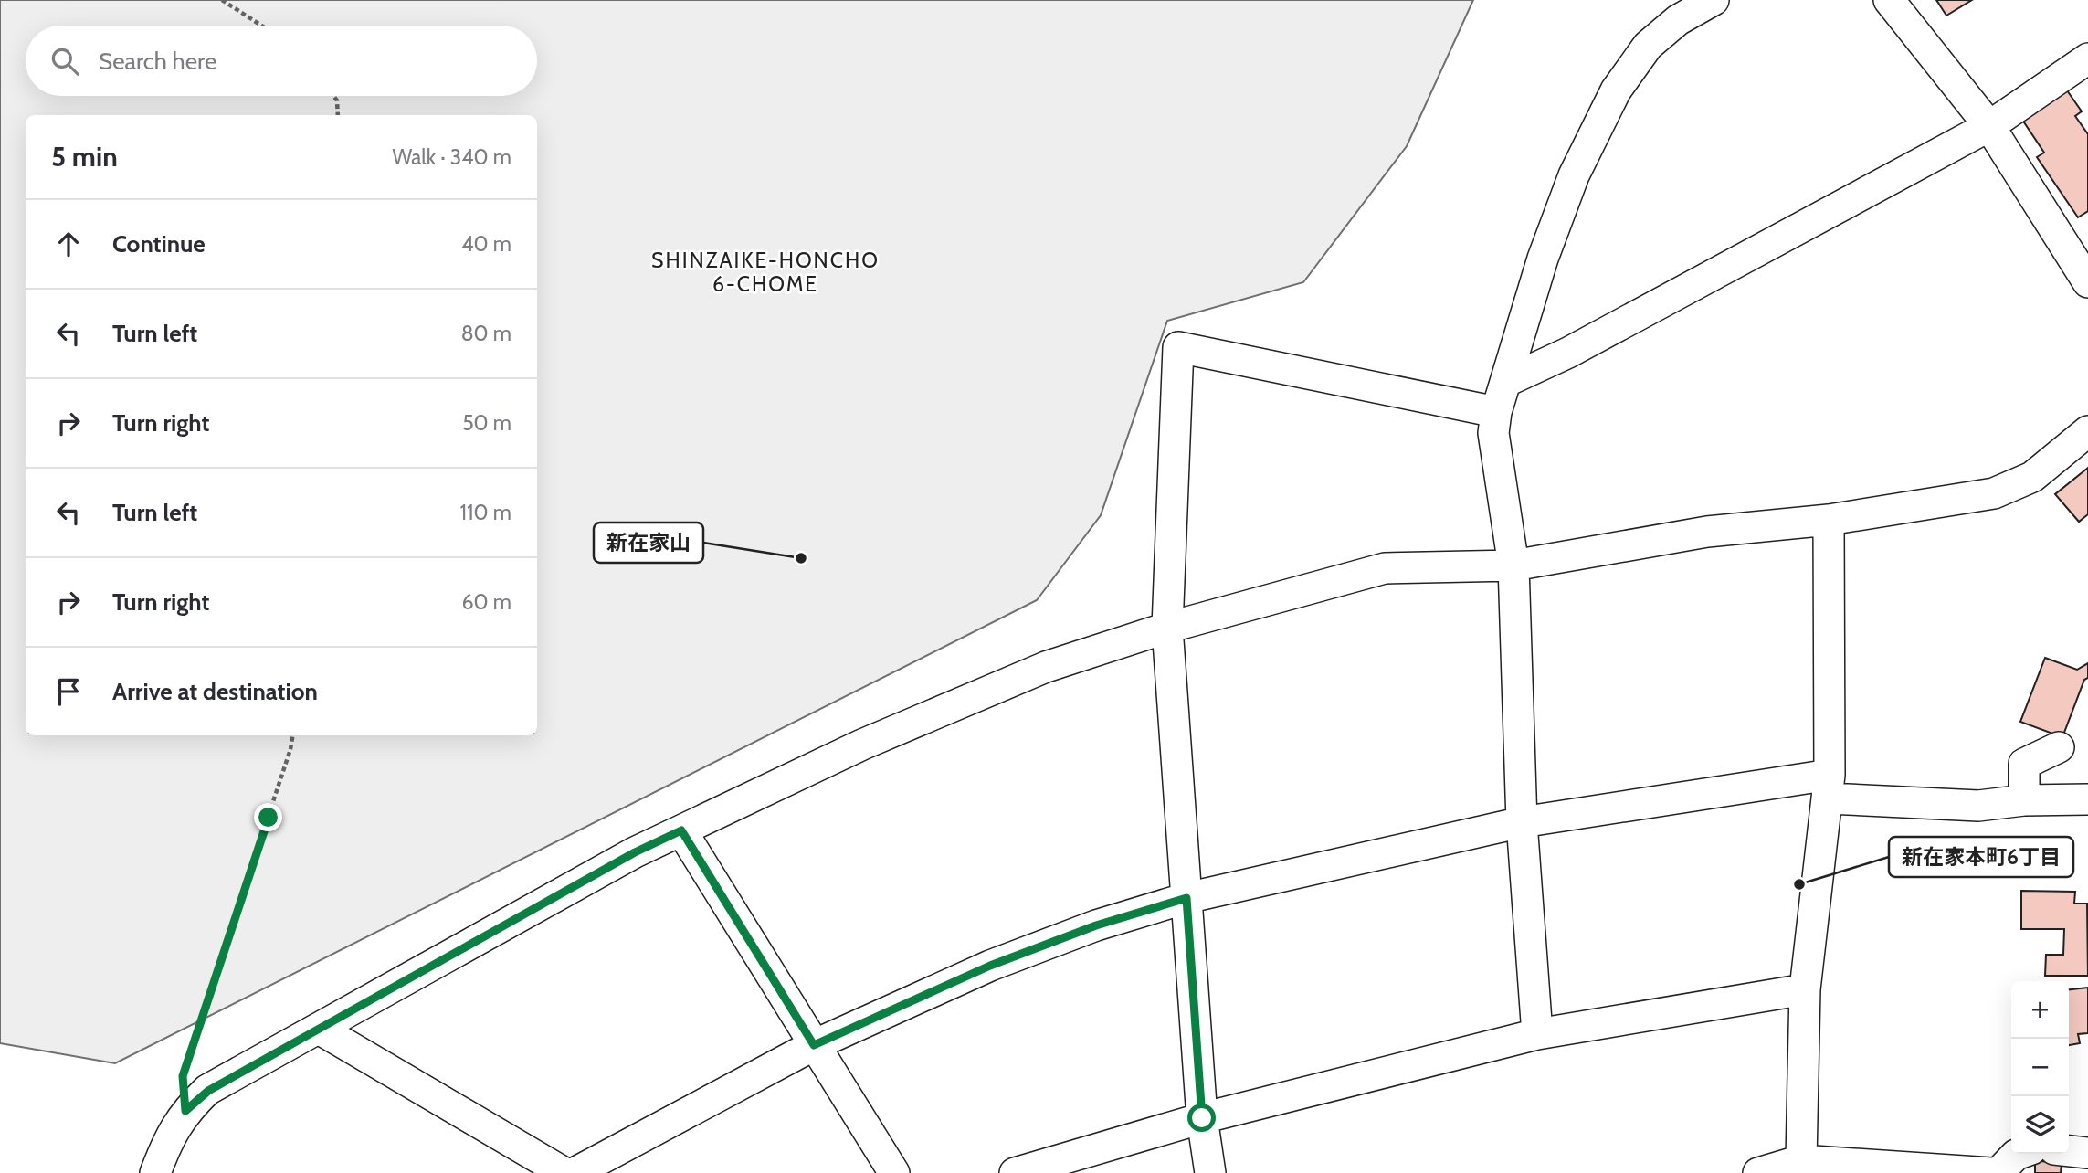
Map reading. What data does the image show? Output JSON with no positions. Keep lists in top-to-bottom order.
{
  "districts": ["SHINZAIKE-HONCHO 6-CHOME"],
  "places": ["新在家山", "新在家本町6丁目"],
  "page": {
    "search": "Search here",
    "heading": ["5 min", "Walk · 340 m"],
    "list": [
      ["Continue", "40 m"],
      ["Turn left", "80 m"],
      ["Turn right", "50 m"],
      ["Turn left", "110 m"],
      ["Turn right", "60 m"],
      "Arrive at destination"
    ],
    "map_buttons": ["+", "−"]
  }
}
